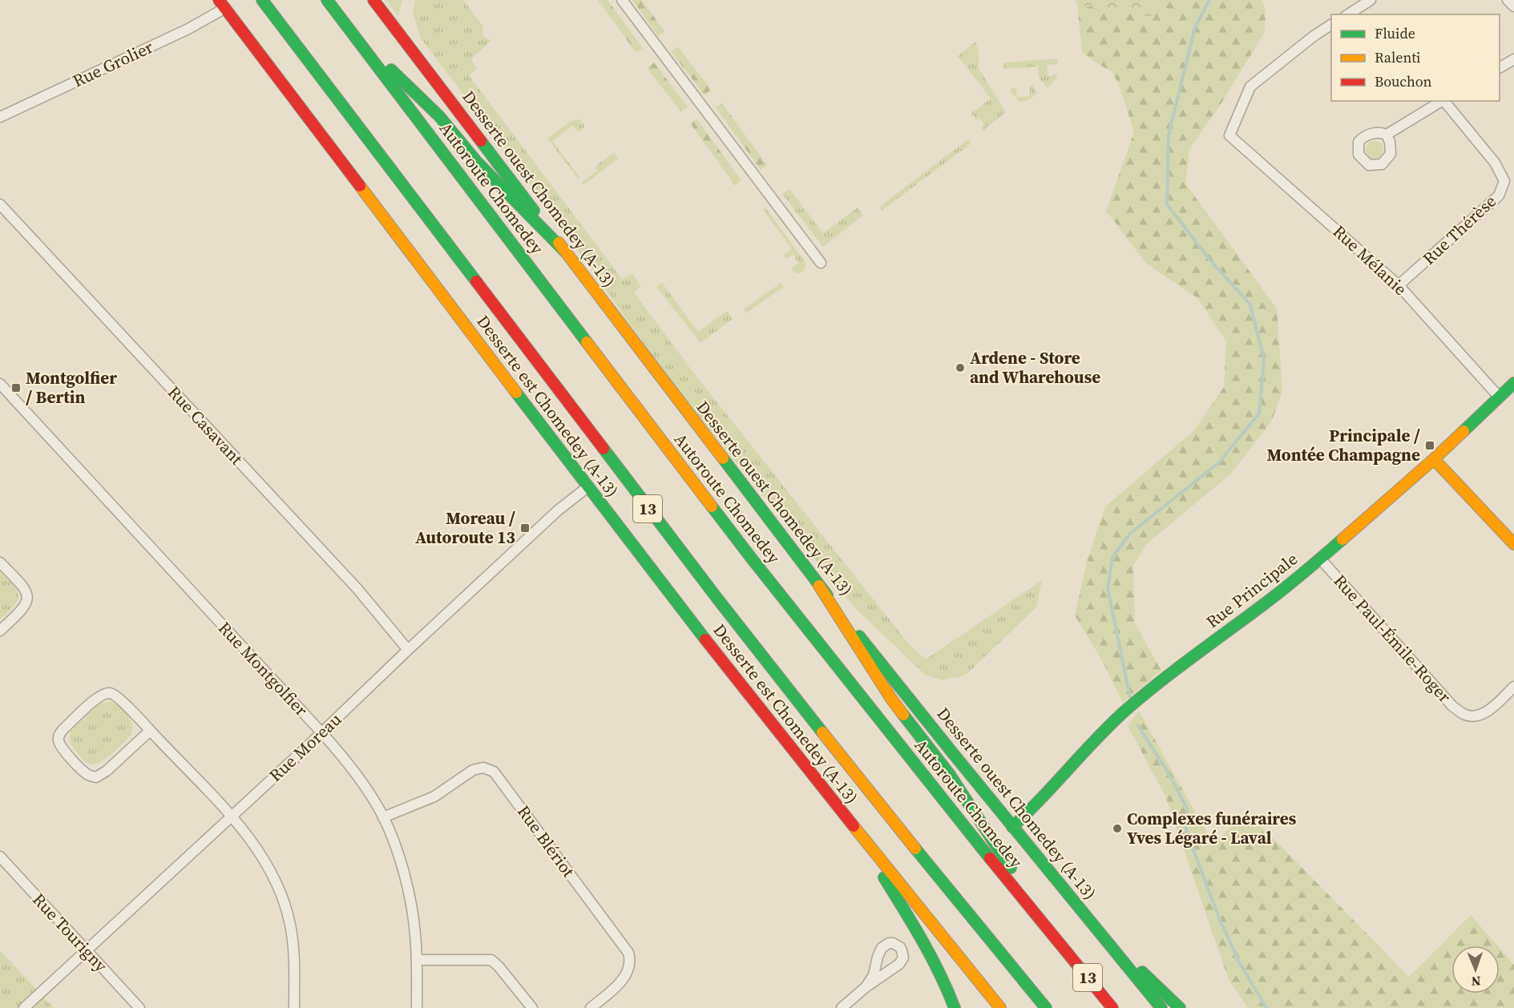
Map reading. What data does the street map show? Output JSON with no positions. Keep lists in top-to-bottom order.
{
  "streets": {
    "main road": [
      "Autoroute Chomedey",
      "Desserte ouest Chomedey (A-13)",
      "Desserte est Chomedey (A-13)",
      "13",
      "Rue Principale"
    ],
    "street": [
      "Rue Grolier",
      "Rue Thérèse",
      "Rue Mélanie",
      "Rue Casavant",
      "Rue Paul-Émile-Roger",
      "Rue Montgolfier",
      "Rue Moreau",
      "Rue Blériot",
      "Rue Tourigny"
    ]
  },
  "crossings": [
    ["Rue Grolier", "Desserte est Chomedey (A-13)"],
    ["Desserte ouest Chomedey (A-13)", "Rue Principale"],
    ["Rue Thérèse", "Rue Mélanie"],
    ["Rue Mélanie", "Rue Principale"],
    ["Desserte est Chomedey (A-13)", "Rue Moreau"],
    ["Rue Casavant", "Rue Moreau"],
    ["Rue Principale", "Rue Paul-Émile-Roger"],
    ["Rue Montgolfier", "Rue Moreau"],
    ["Rue Montgolfier", "Rue Blériot"],
    ["Rue Moreau", "Rue Tourigny"]
  ],
  "places": {
    "other": ["Ardene - Store and Wharehouse", "Complexes funéraires Yves Légaré - Laval"],
    "transit": ["Montgolfier / Bertin", "Principale / Montée Champagne", "Moreau / Autoroute 13"]
  },
  "legend": ["Fluide", "Ralenti", "Bouchon"],
  "north": "bottom"
}
